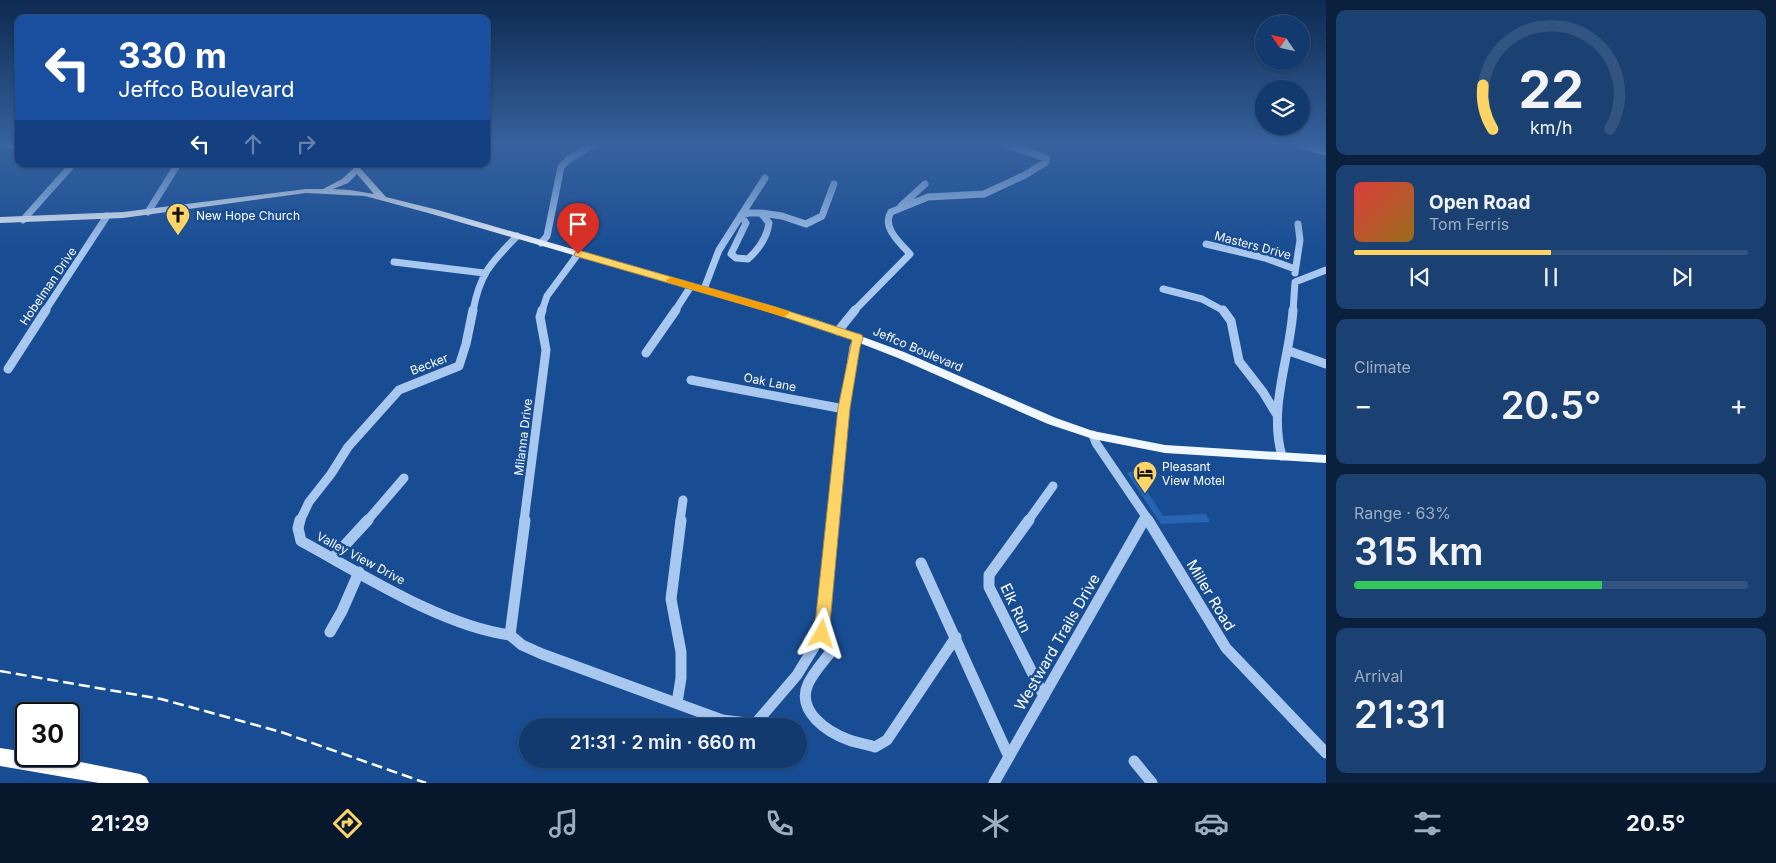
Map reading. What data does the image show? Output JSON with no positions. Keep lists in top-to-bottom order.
{
  "streets": {
    "main road": ["Jeffco Boulevard"],
    "street": [
      "Masters Drive",
      "Hobelman Drive",
      "Becker",
      "Oak Lane",
      "Milanna Drive",
      "Valley View Drive",
      "Miller Road",
      "Elk Run",
      "Westward Trails Drive"
    ]
  },
  "crossings": [
    ["Masters Drive", "Jeffco Boulevard"],
    ["Hobelman Drive", "Jeffco Boulevard"],
    ["Jeffco Boulevard", "Becker"],
    ["Jeffco Boulevard", "Milanna Drive"],
    ["Jeffco Boulevard", "Miller Road"],
    ["Becker", "Valley View Drive"],
    ["Milanna Drive", "Valley View Drive"],
    ["Miller Road", "Westward Trails Drive"],
    ["Elk Run", "Westward Trails Drive"]
  ],
  "places": {
    "church": ["New Hope Church"],
    "hotel": ["Pleasant View Motel"]
  },
  "north": "top left",
  "page": {
    "turn": ["330 m", "Jeffco Boulevard"],
    "song": ["Open Road", "Tom Ferris"],
    "tile": [
      "Climate",
      ["Range · 63%", "315 km"],
      ["Arrival", "21:31"]
    ],
    "heat": ["−", "20.5°", "+"],
    "limit": "30",
    "trip": "21:31 · 2 min · 660 m",
    "tabs": ["21:29", "20.5°"],
    "gauge": ["22", "km/h"]
  }
}
